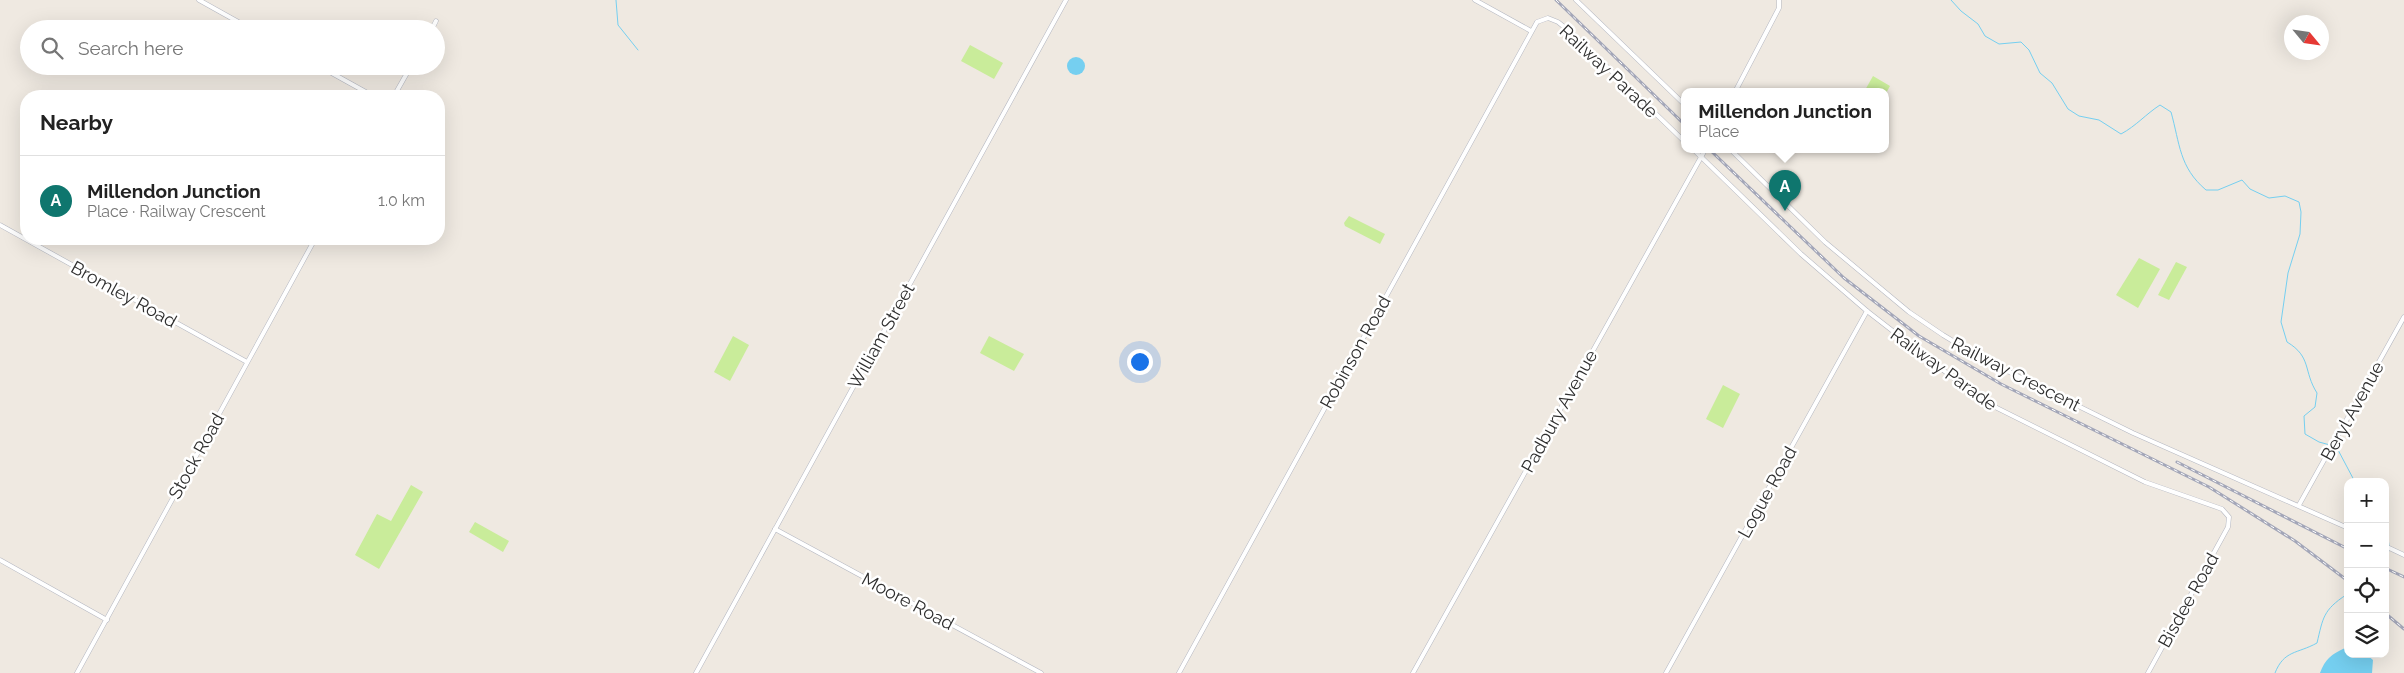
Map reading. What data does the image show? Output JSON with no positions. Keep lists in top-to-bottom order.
{
  "streets": {
    "street": [
      "Railway Parade",
      "Bromley Road",
      "William Street",
      "Robinson Road",
      "Railway Crescent",
      "Padbury Avenue",
      "Beryl Avenue",
      "Stock Road",
      "Logue Road",
      "Bisdee Road",
      "Moore Road"
    ]
  },
  "crossings": [
    ["Railway Parade", "Robinson Road"],
    ["Railway Parade", "Padbury Avenue"],
    ["Railway Parade", "Logue Road"],
    ["Railway Parade", "Bisdee Road"],
    ["Bromley Road", "Stock Road"],
    ["William Street", "Moore Road"],
    ["Railway Crescent", "Beryl Avenue"]
  ],
  "north": "bottom right",
  "page": {
    "search": "Search here",
    "popup": ["Millendon Junction", "Place"],
    "heading": "Nearby",
    "list": [
      {
        "mark": "A",
        "name": "Millendon Junction",
        "note": "Place · Railway Crescent",
        "value": "1.0 km"
      }
    ],
    "pins": "A",
    "map_buttons": ["+", "−"]
  }
}
